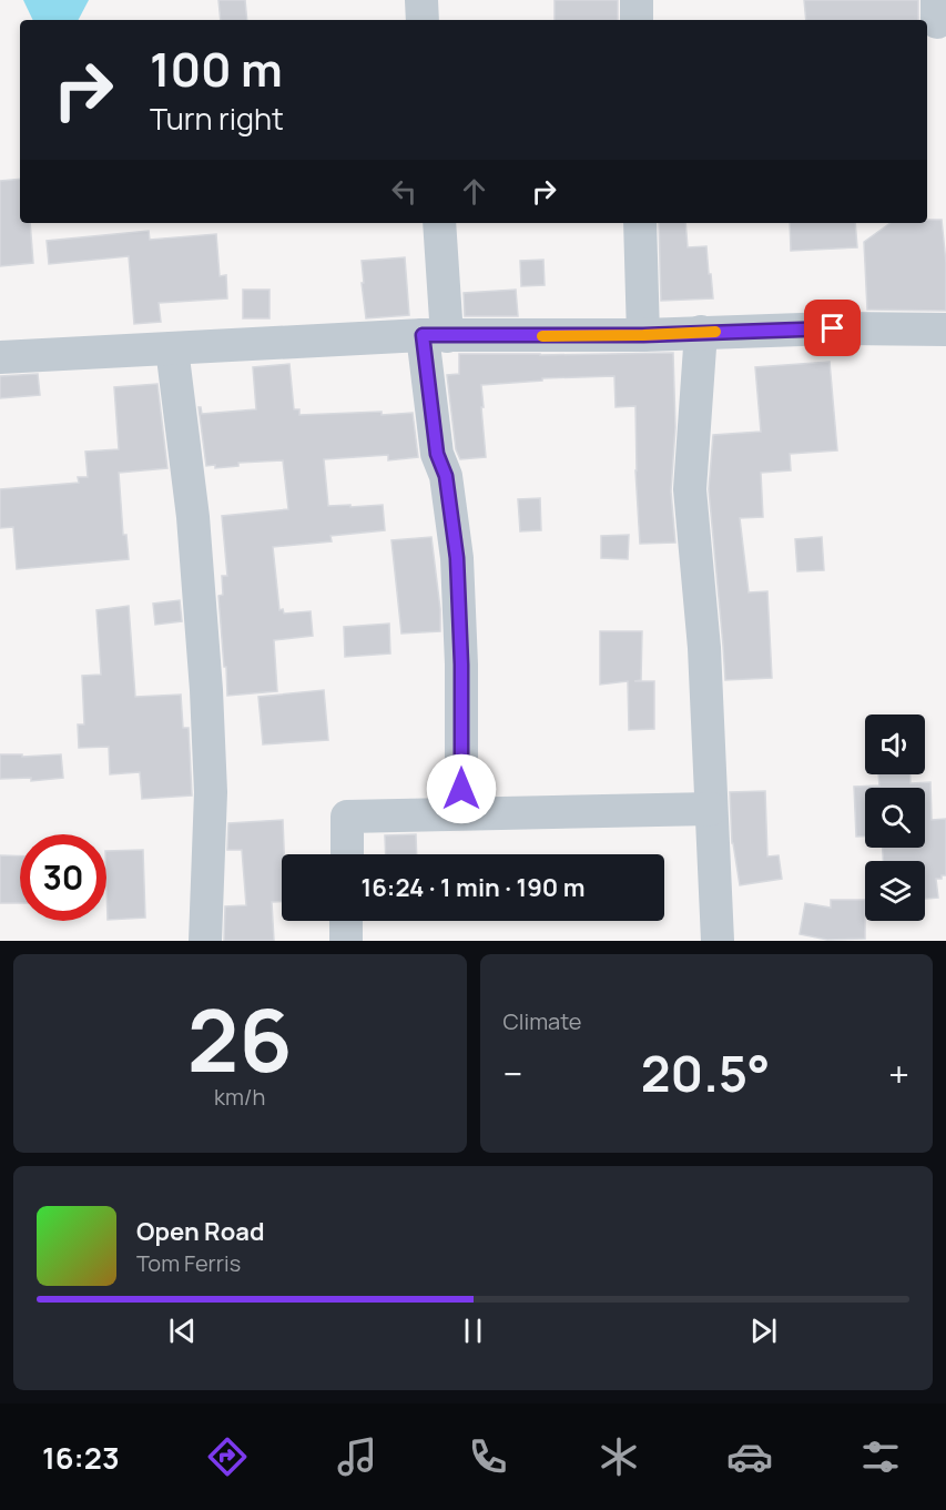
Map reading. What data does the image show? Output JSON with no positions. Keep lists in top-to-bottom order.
{
  "page": {
    "turn": ["100 m", "Turn right"],
    "limit": "30",
    "trip": "16:24 · 1 min · 190 m",
    "tile": [
      ["26", "km/h"],
      "Climate"
    ],
    "heat": ["−", "20.5°", "+"],
    "song": ["Open Road", "Tom Ferris"],
    "tabs": "16:23"
  }
}
